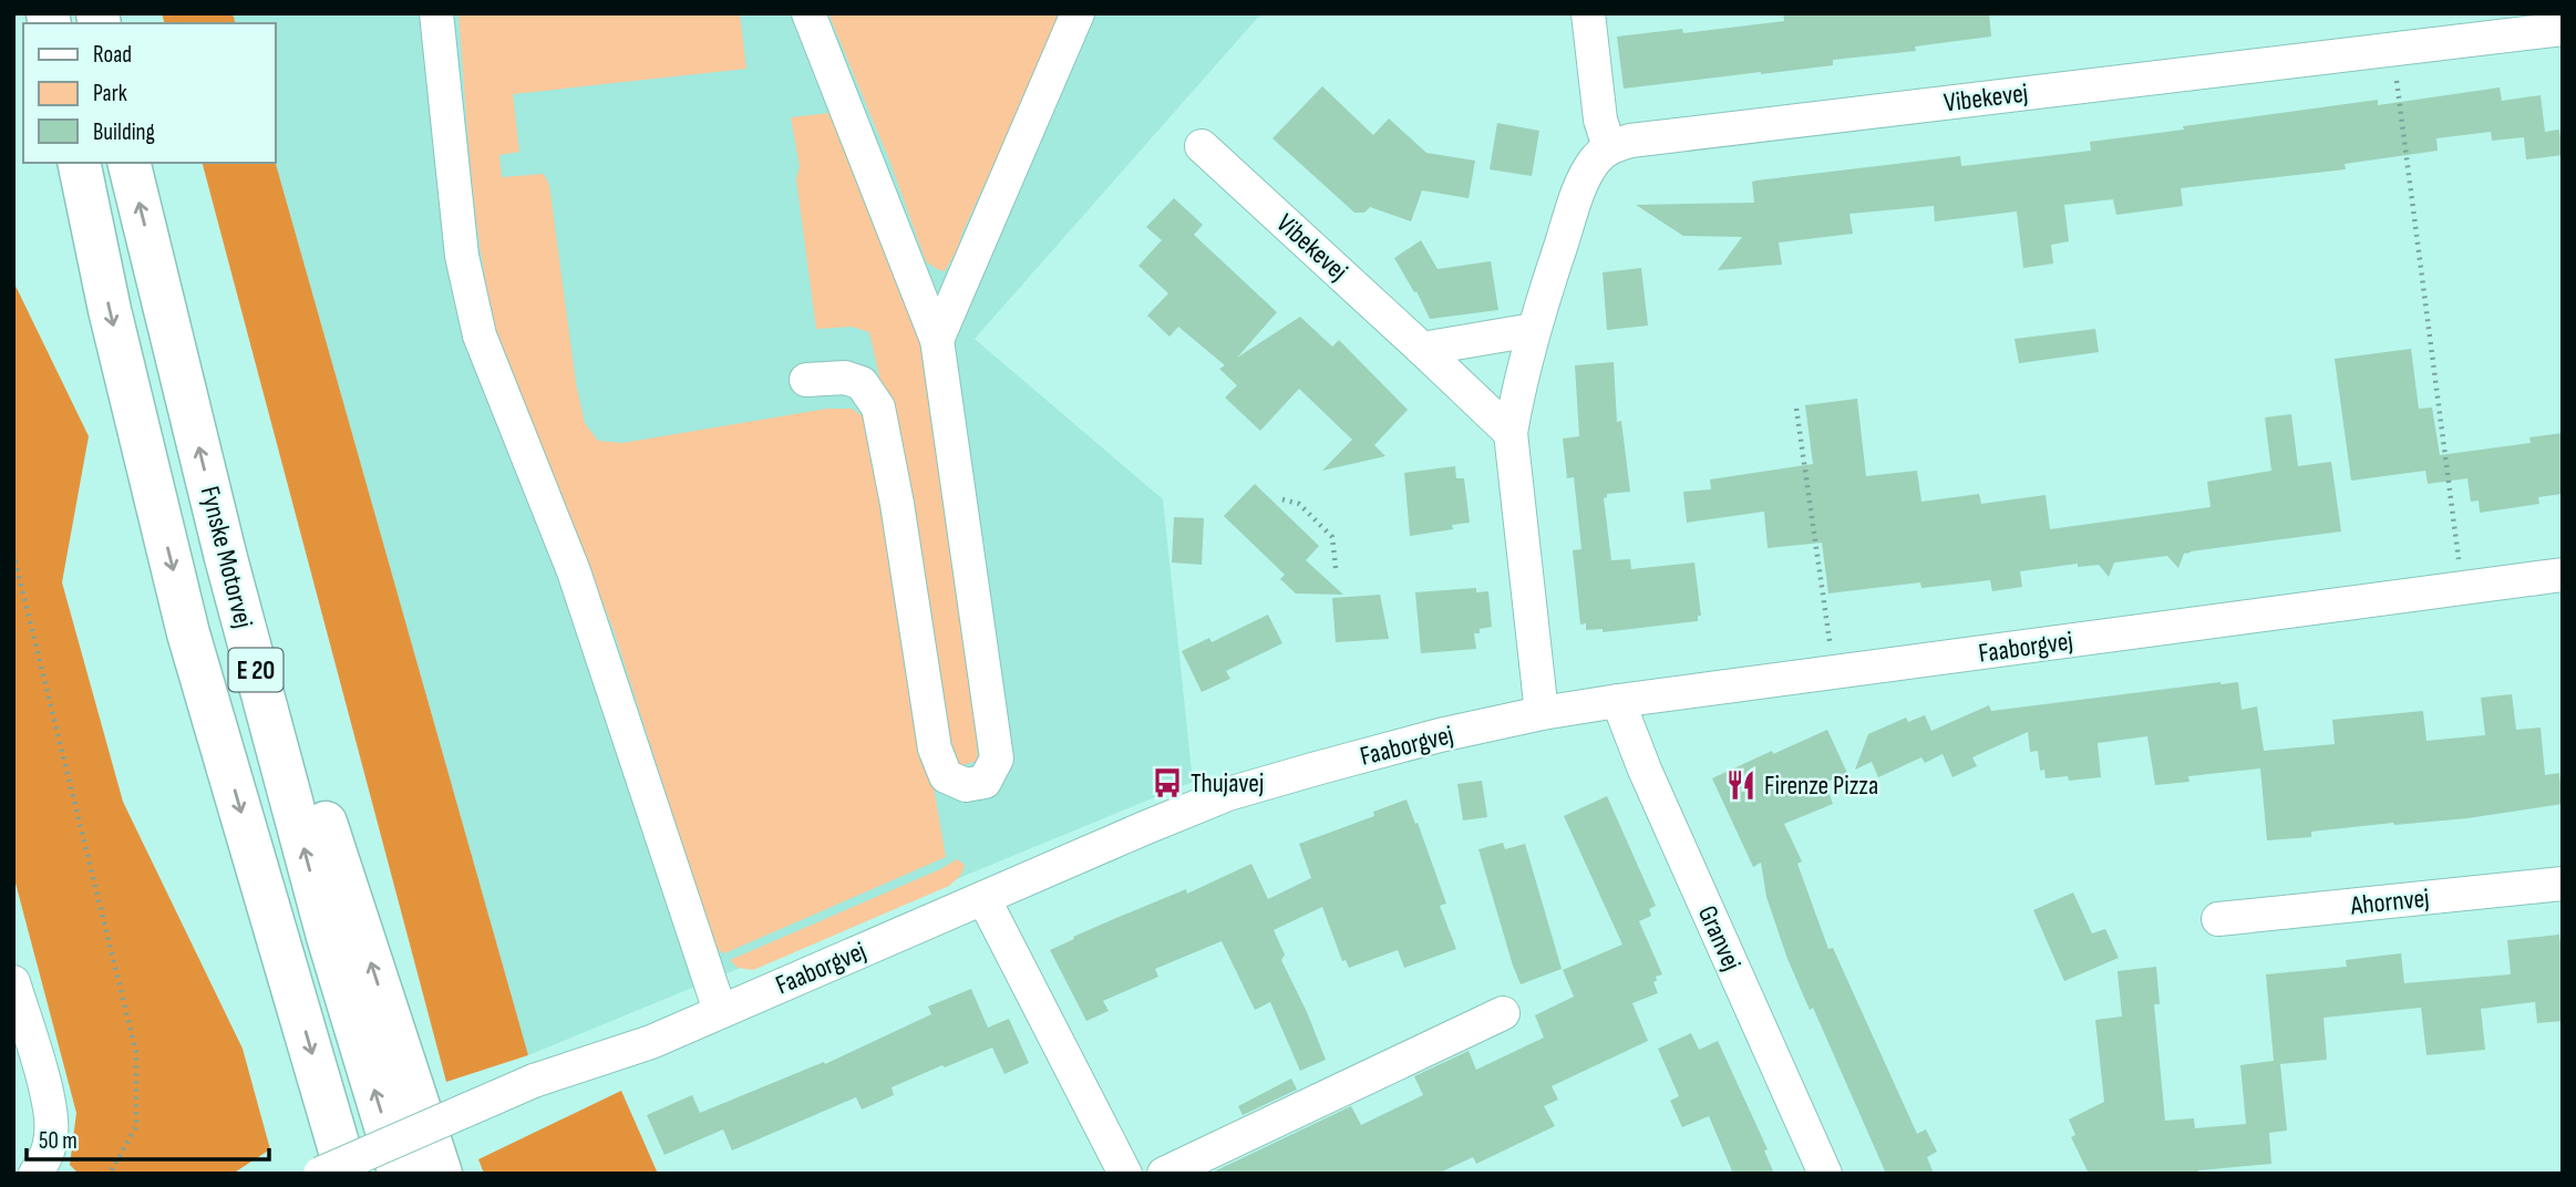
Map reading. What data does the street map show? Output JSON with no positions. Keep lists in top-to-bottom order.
{
  "streets": {
    "highway": ["Fynske Motorvej", "E 20"],
    "street": [
      "Vibekevej",
      "Faaborgvej",
      "Ahornvej",
      "Granvej"
    ]
  },
  "crossings": [
    ["Faaborgvej", "Granvej"]
  ],
  "places": {
    "bus stop": ["Thujavej"],
    "restaurant": ["Firenze Pizza"]
  },
  "legend": ["Road", "Park", "Building"],
  "scale_bar": "50 m"
}
